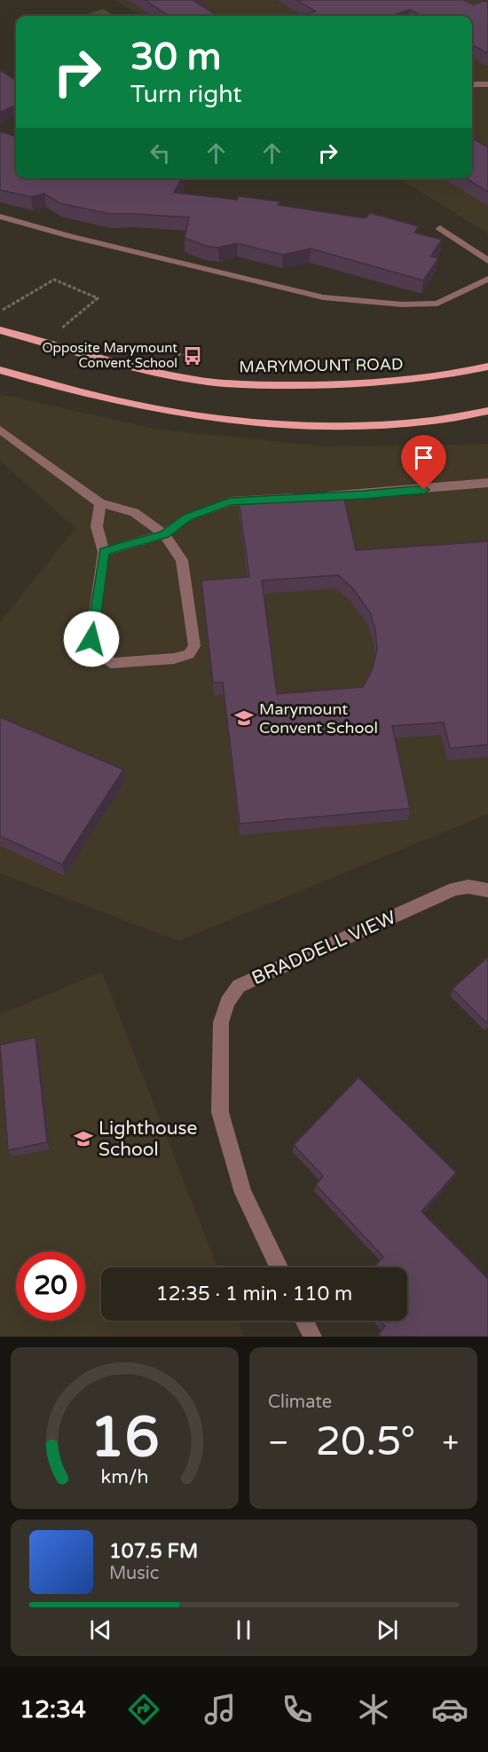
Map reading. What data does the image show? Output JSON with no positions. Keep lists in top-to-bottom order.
{
  "streets": {
    "main road": ["MARYMOUNT ROAD"],
    "street": ["BRADDELL VIEW"]
  },
  "places": {
    "bus stop": ["Opposite Marymount Convent School"],
    "school or university": ["Marymount Convent School", "Lighthouse School"]
  },
  "page": {
    "turn": ["30 m", "Turn right"],
    "limit": "20",
    "trip": "12:35 · 1 min · 110 m",
    "tile": "Climate",
    "heat": ["−", "20.5°", "+"],
    "song": ["107.5 FM", "Music"],
    "tabs": "12:34",
    "gauge": ["16", "km/h"]
  }
}
